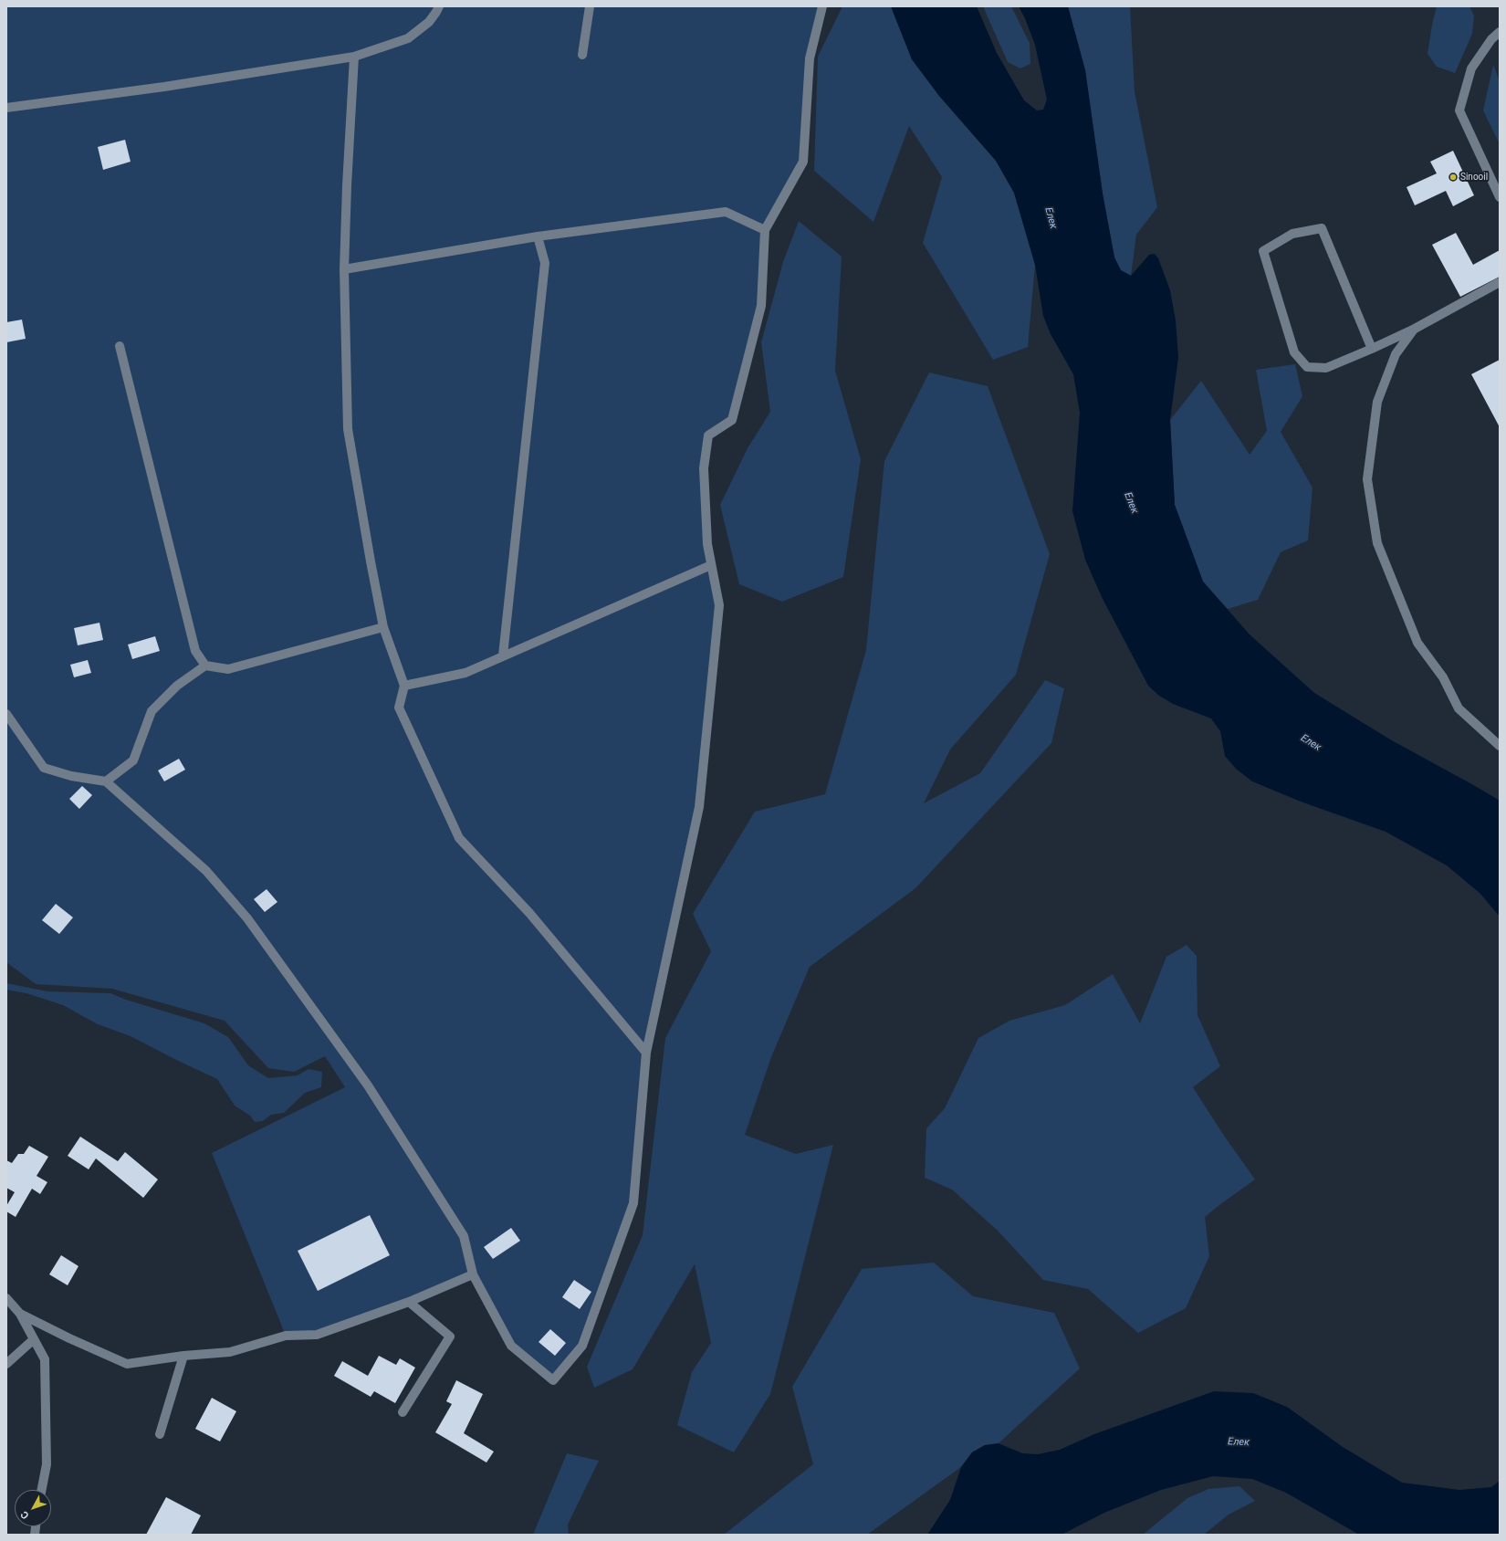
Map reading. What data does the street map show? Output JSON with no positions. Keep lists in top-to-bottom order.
{
  "water": ["Елек"],
  "places": ["Sinooil"],
  "north": "bottom left"
}
